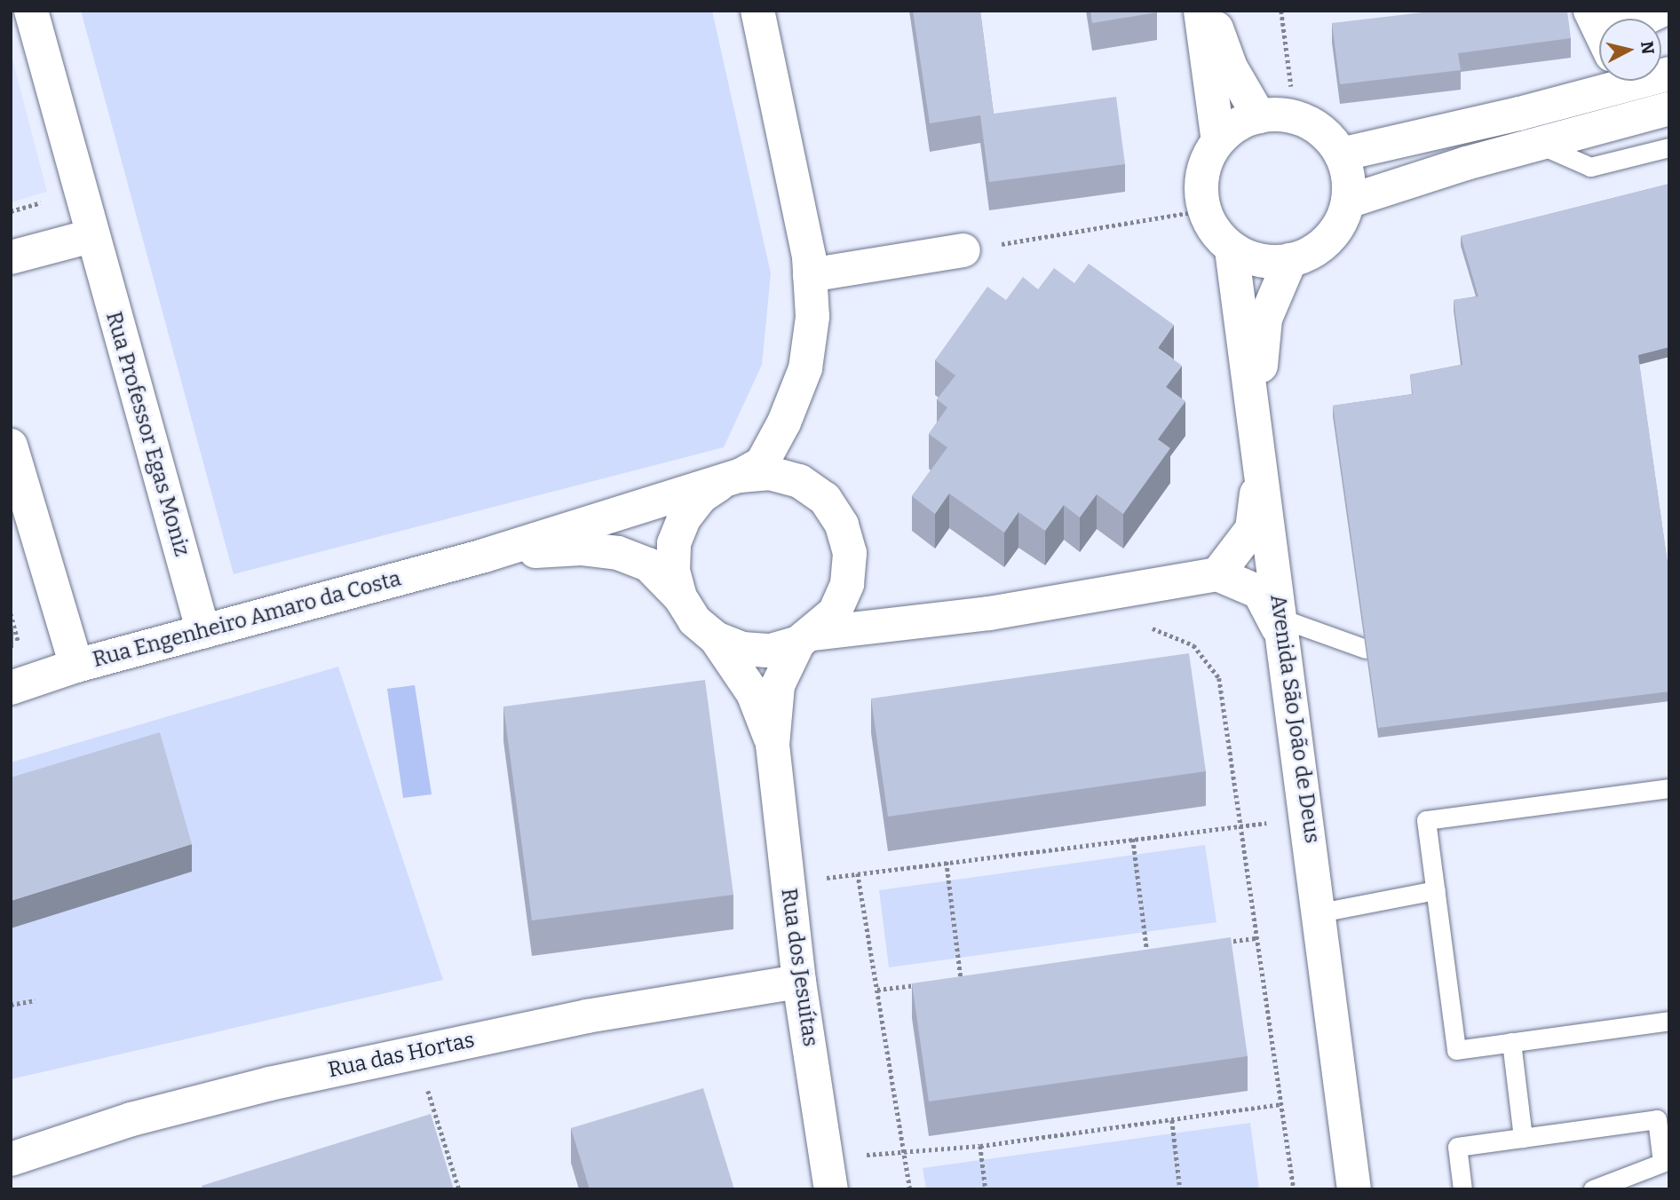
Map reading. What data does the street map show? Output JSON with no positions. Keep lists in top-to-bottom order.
{
  "streets": {
    "street": [
      "Rua Professor Egas Moniz",
      "Rua Engenheiro Amaro da Costa",
      "Avenida São João de Deus",
      "Rua dos Jesuítas",
      "Rua das Hortas"
    ]
  },
  "crossings": [
    ["Rua Professor Egas Moniz", "Rua Engenheiro Amaro da Costa"],
    ["Rua dos Jesuítas", "Rua das Hortas"]
  ],
  "north": "right"
}
